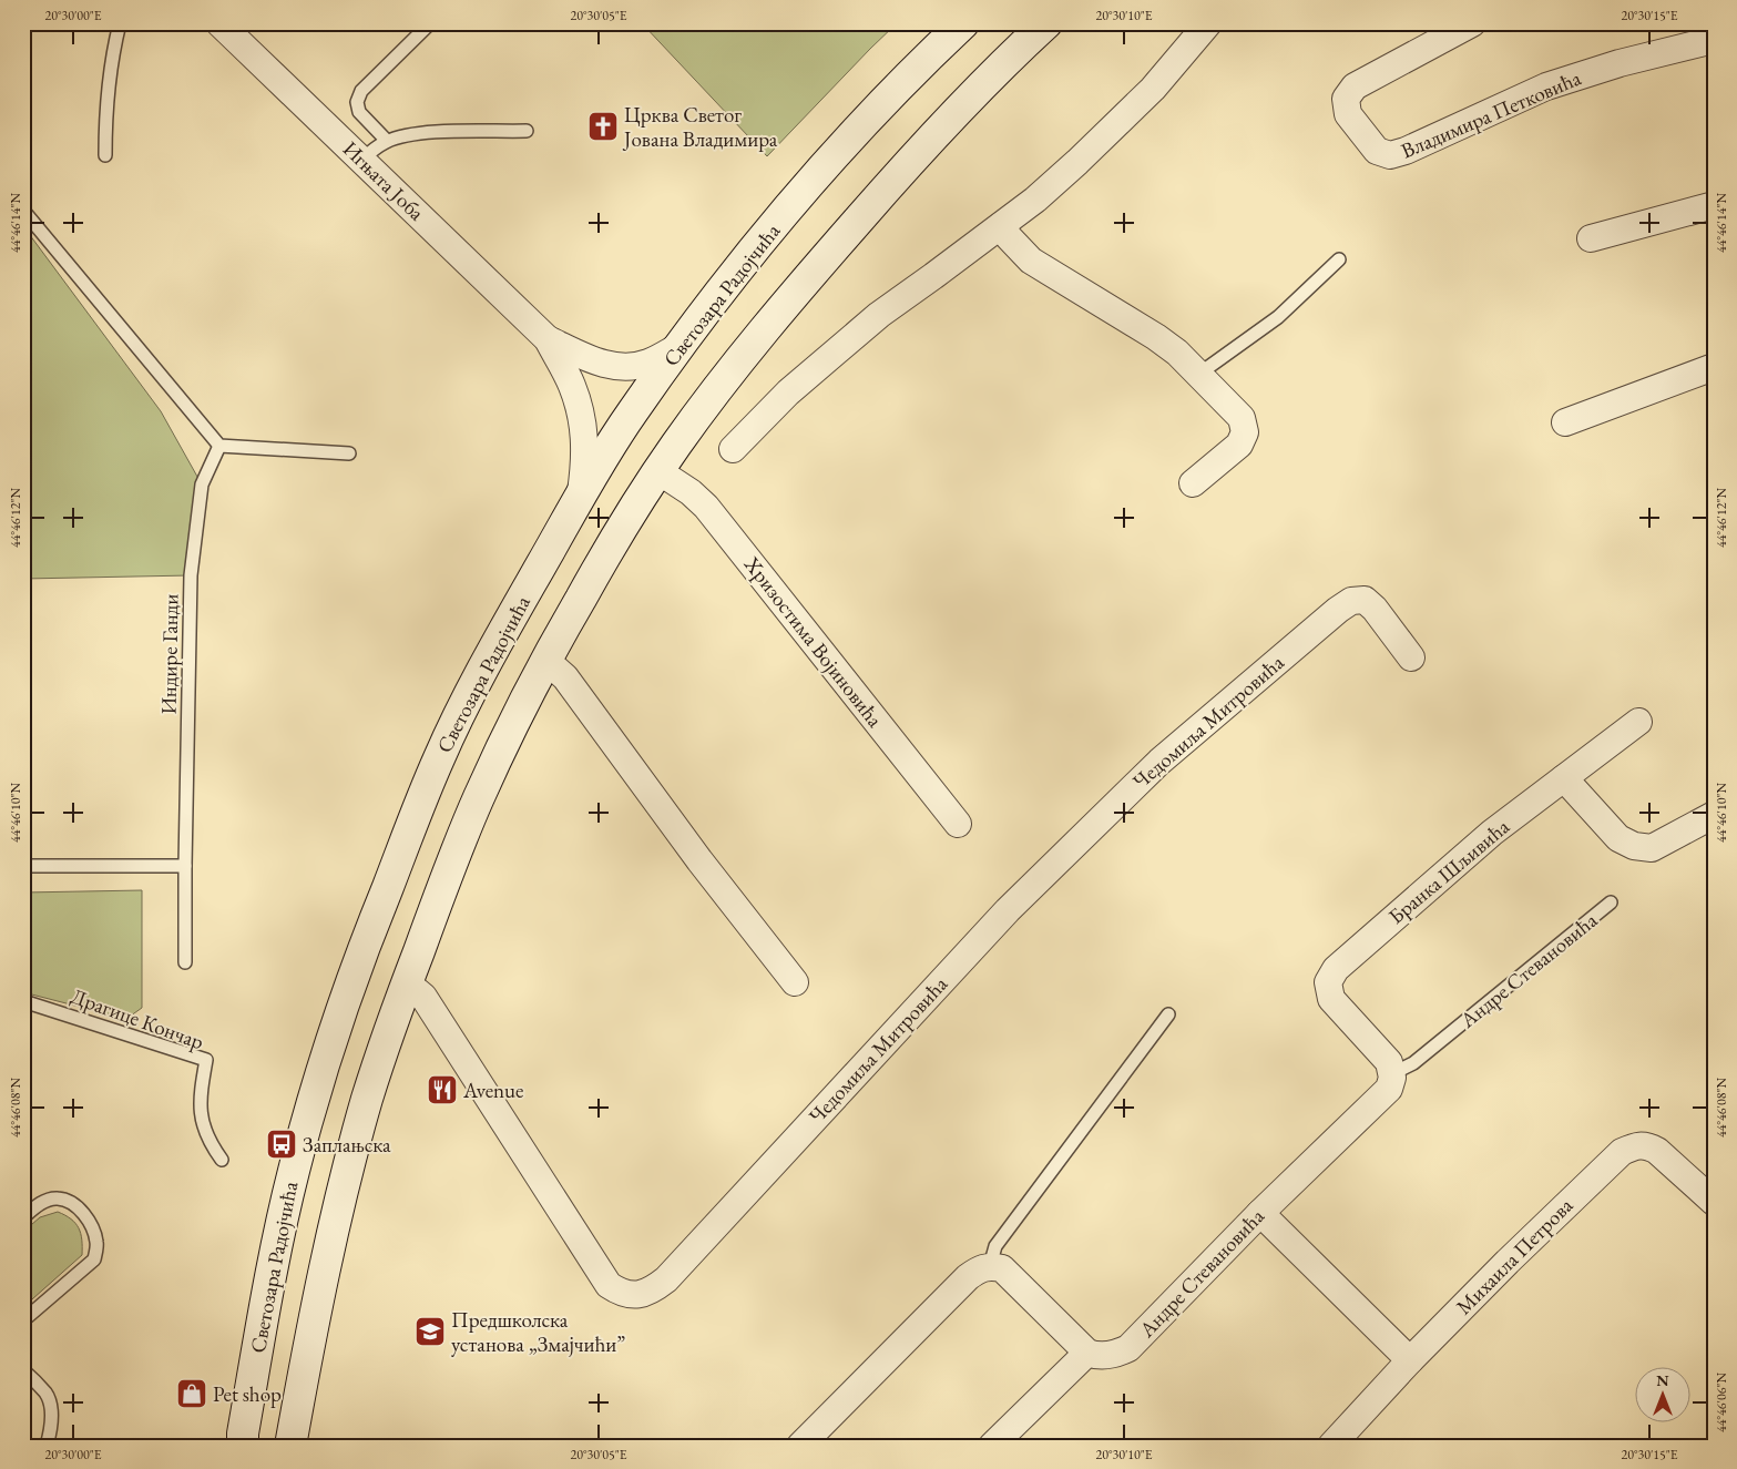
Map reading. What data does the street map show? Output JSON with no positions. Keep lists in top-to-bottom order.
{
  "streets": {
    "main road": ["Светозара Радојчића"],
    "street": [
      "Владимира Петковића",
      "Игњата Јоба",
      "Хризостима Војиновића",
      "Чедомиља Митровића",
      "Бранка Шљивића",
      "Андре Стевановића",
      "Михаила Петрова"
    ],
    "lane": ["Индире Ганди", "Драгице Кончар"]
  },
  "crossings": [
    ["Игњата Јоба", "Светозара Радојчића"],
    ["Бранка Шљивића", "Андре Стевановића"]
  ],
  "places": {
    "church": ["Црква Светог Јована Владимира"],
    "restaurant": ["Avenue"],
    "bus stop": ["Заплањска"],
    "school or university": ["Предшколска установа „Змајчићи”"],
    "shop": ["Pet shop"]
  },
  "north": "top",
  "coordinates": [
    "20°30'00\"E",
    "20°30'05\"E",
    "20°30'10\"E",
    "20°30'15\"E",
    "44°46'14\"N",
    "44°46'12\"N",
    "44°46'10\"N",
    "44°46'08\"N",
    "44°46'06\"N"
  ]
}
